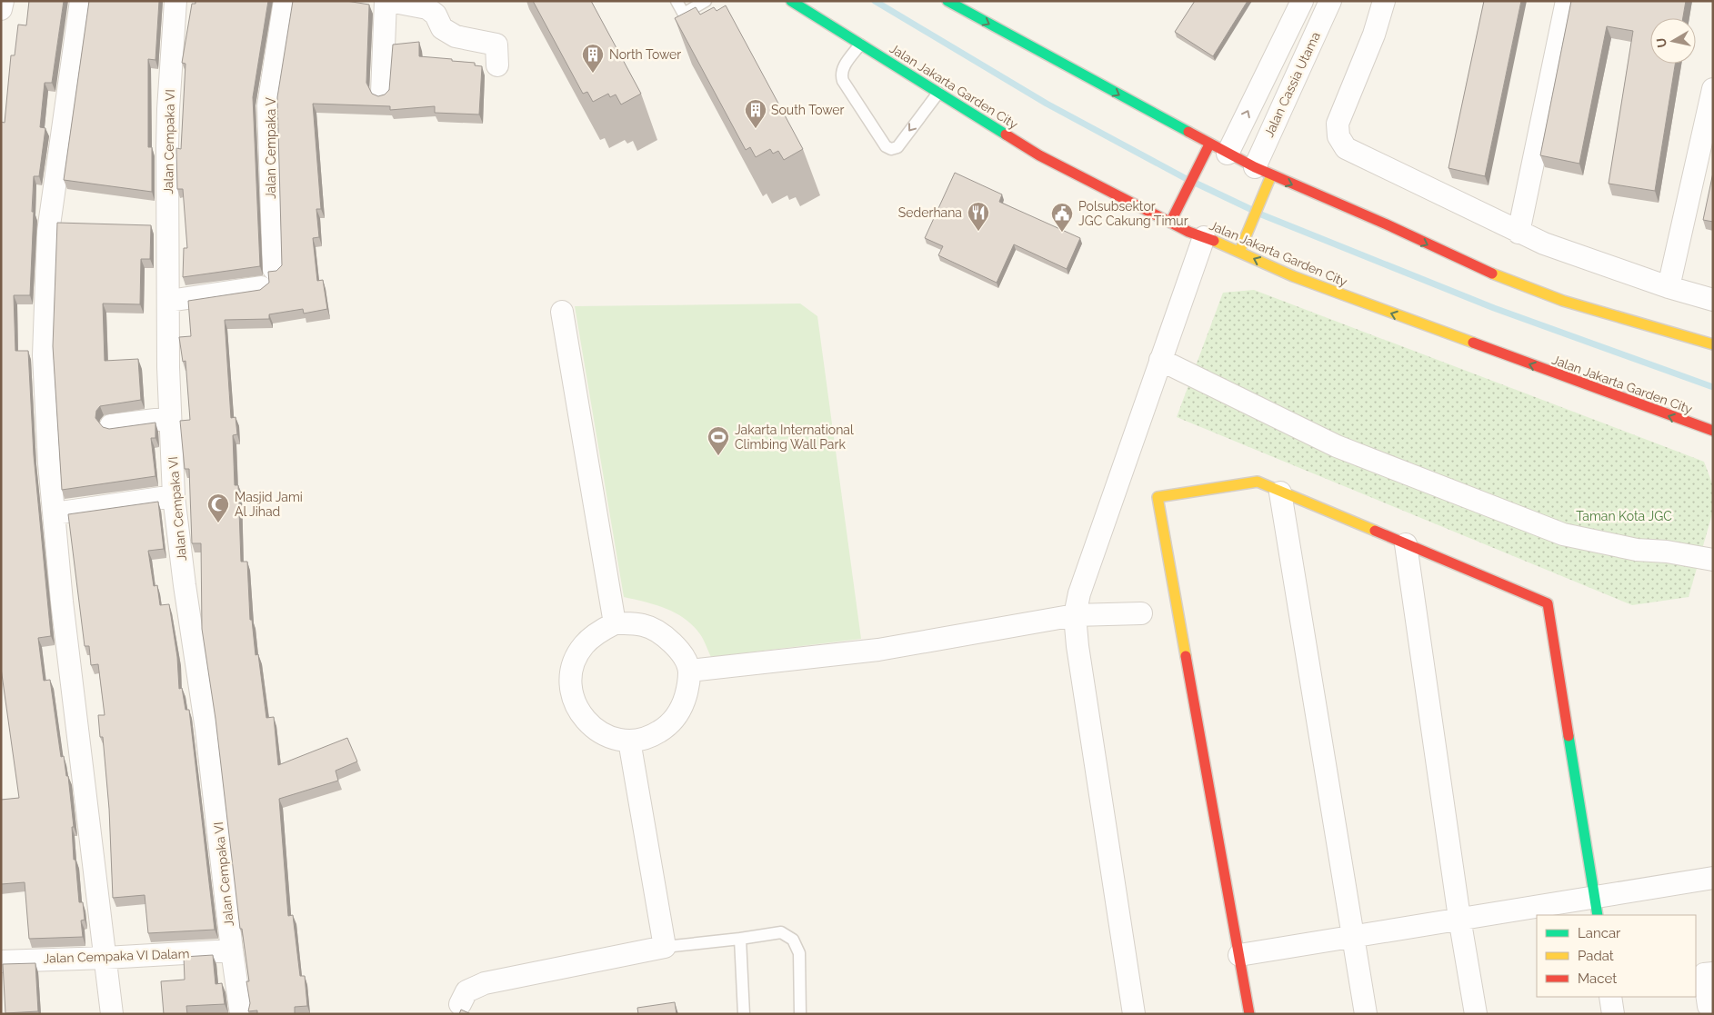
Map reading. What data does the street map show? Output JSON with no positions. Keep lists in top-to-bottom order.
{
  "streets": {
    "street": [
      "Jalan Cassia Utama",
      "Jalan Jakarta Garden City",
      "Jalan Cempaka VI",
      "Jalan Cempaka V",
      "Jalan Cempaka VI Dalam"
    ]
  },
  "crossings": [
    ["Jalan Cempaka VI", "Jalan Cempaka VI Dalam"]
  ],
  "parks": ["Taman Kota JGC"],
  "places": {
    "building": ["North Tower", "South Tower"],
    "restaurant": ["Sederhana"],
    "public building": ["Polsubsektor JGC Cakung Timur"],
    "sports": ["Jakarta International Climbing Wall Park"],
    "mosque": ["Masjid Jami Al Jihad"]
  },
  "legend": ["Lancar", "Padat", "Macet"],
  "north": "left"
}
